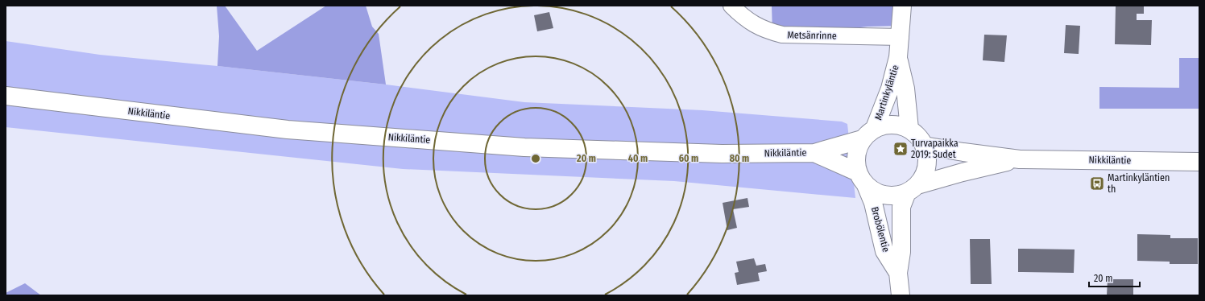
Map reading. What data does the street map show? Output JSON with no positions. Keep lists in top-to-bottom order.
{
  "streets": {
    "street": [
      "Metsänrinne",
      "Martinkyläntie",
      "Nikkiläntie",
      "Brobölentie"
    ]
  },
  "crossings": [
    ["Metsänrinne", "Martinkyläntie"],
    ["Martinkyläntie", "Nikkiläntie"],
    ["Martinkyläntie", "Brobölentie"],
    ["Nikkiläntie", "Brobölentie"]
  ],
  "places": {
    "place": ["Turvapaikka 2019: Sudet"],
    "bus stop": ["Martinkyläntien th"]
  },
  "scale_bar": "20 m",
  "rings": [
    "20 m",
    "40 m",
    "60 m",
    "80 m"
  ]
}
